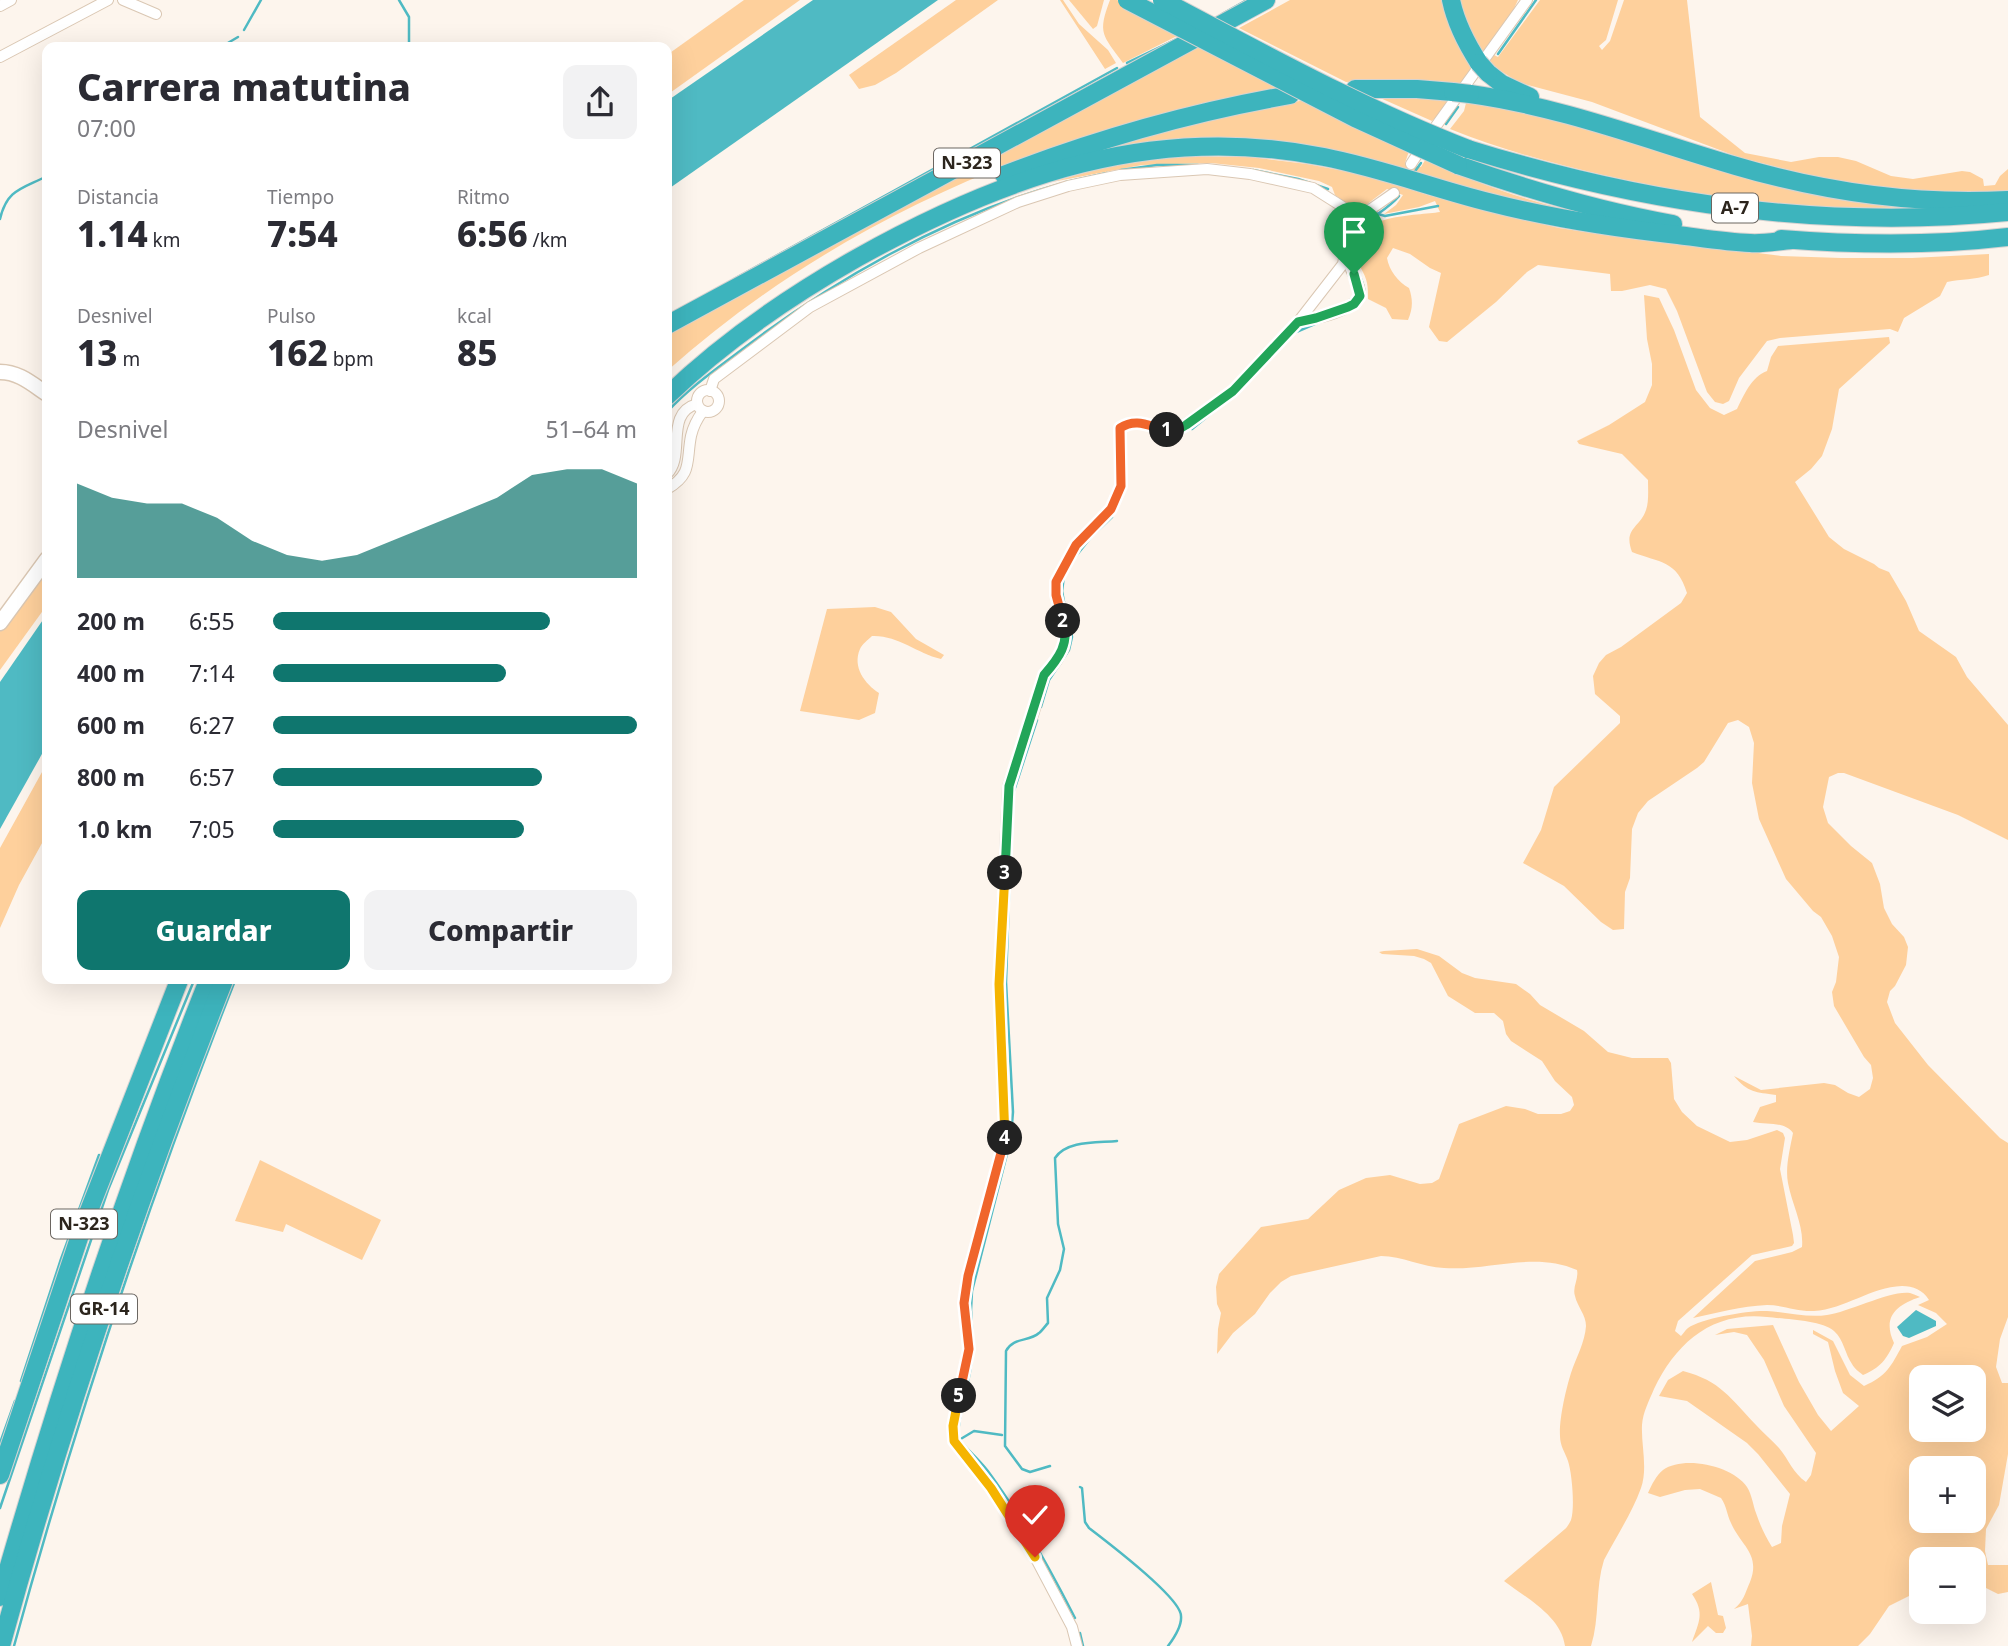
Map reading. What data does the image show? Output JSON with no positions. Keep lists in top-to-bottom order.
{
  "streets": {
    "highway": ["N-323", "A-7", "GR-14"]
  },
  "page": {
    "heading": ["Carrera matutina", "07:00"],
    "stats": [
      ["Distancia", "1.14 km"],
      ["Tiempo", "7:54"],
      ["Ritmo", "6:56 /km"],
      ["Desnivel", "13 m"],
      ["Pulso", "162 bpm"],
      ["kcal", "85"]
    ],
    "chart": ["Desnivel", "51–64 m"],
    "pins": [
      "1",
      "2",
      "3",
      "4",
      "5"
    ],
    "list": [
      {
        "name": "200 m",
        "note": "6:55"
      },
      {
        "name": "400 m",
        "note": "7:14"
      },
      {
        "name": "600 m",
        "note": "6:27"
      },
      {
        "name": "800 m",
        "note": "6:57"
      },
      {
        "name": "1.0 km",
        "note": "7:05"
      }
    ],
    "buttons": ["Guardar", "Compartir"],
    "map_buttons": ["+", "−"]
  }
}
